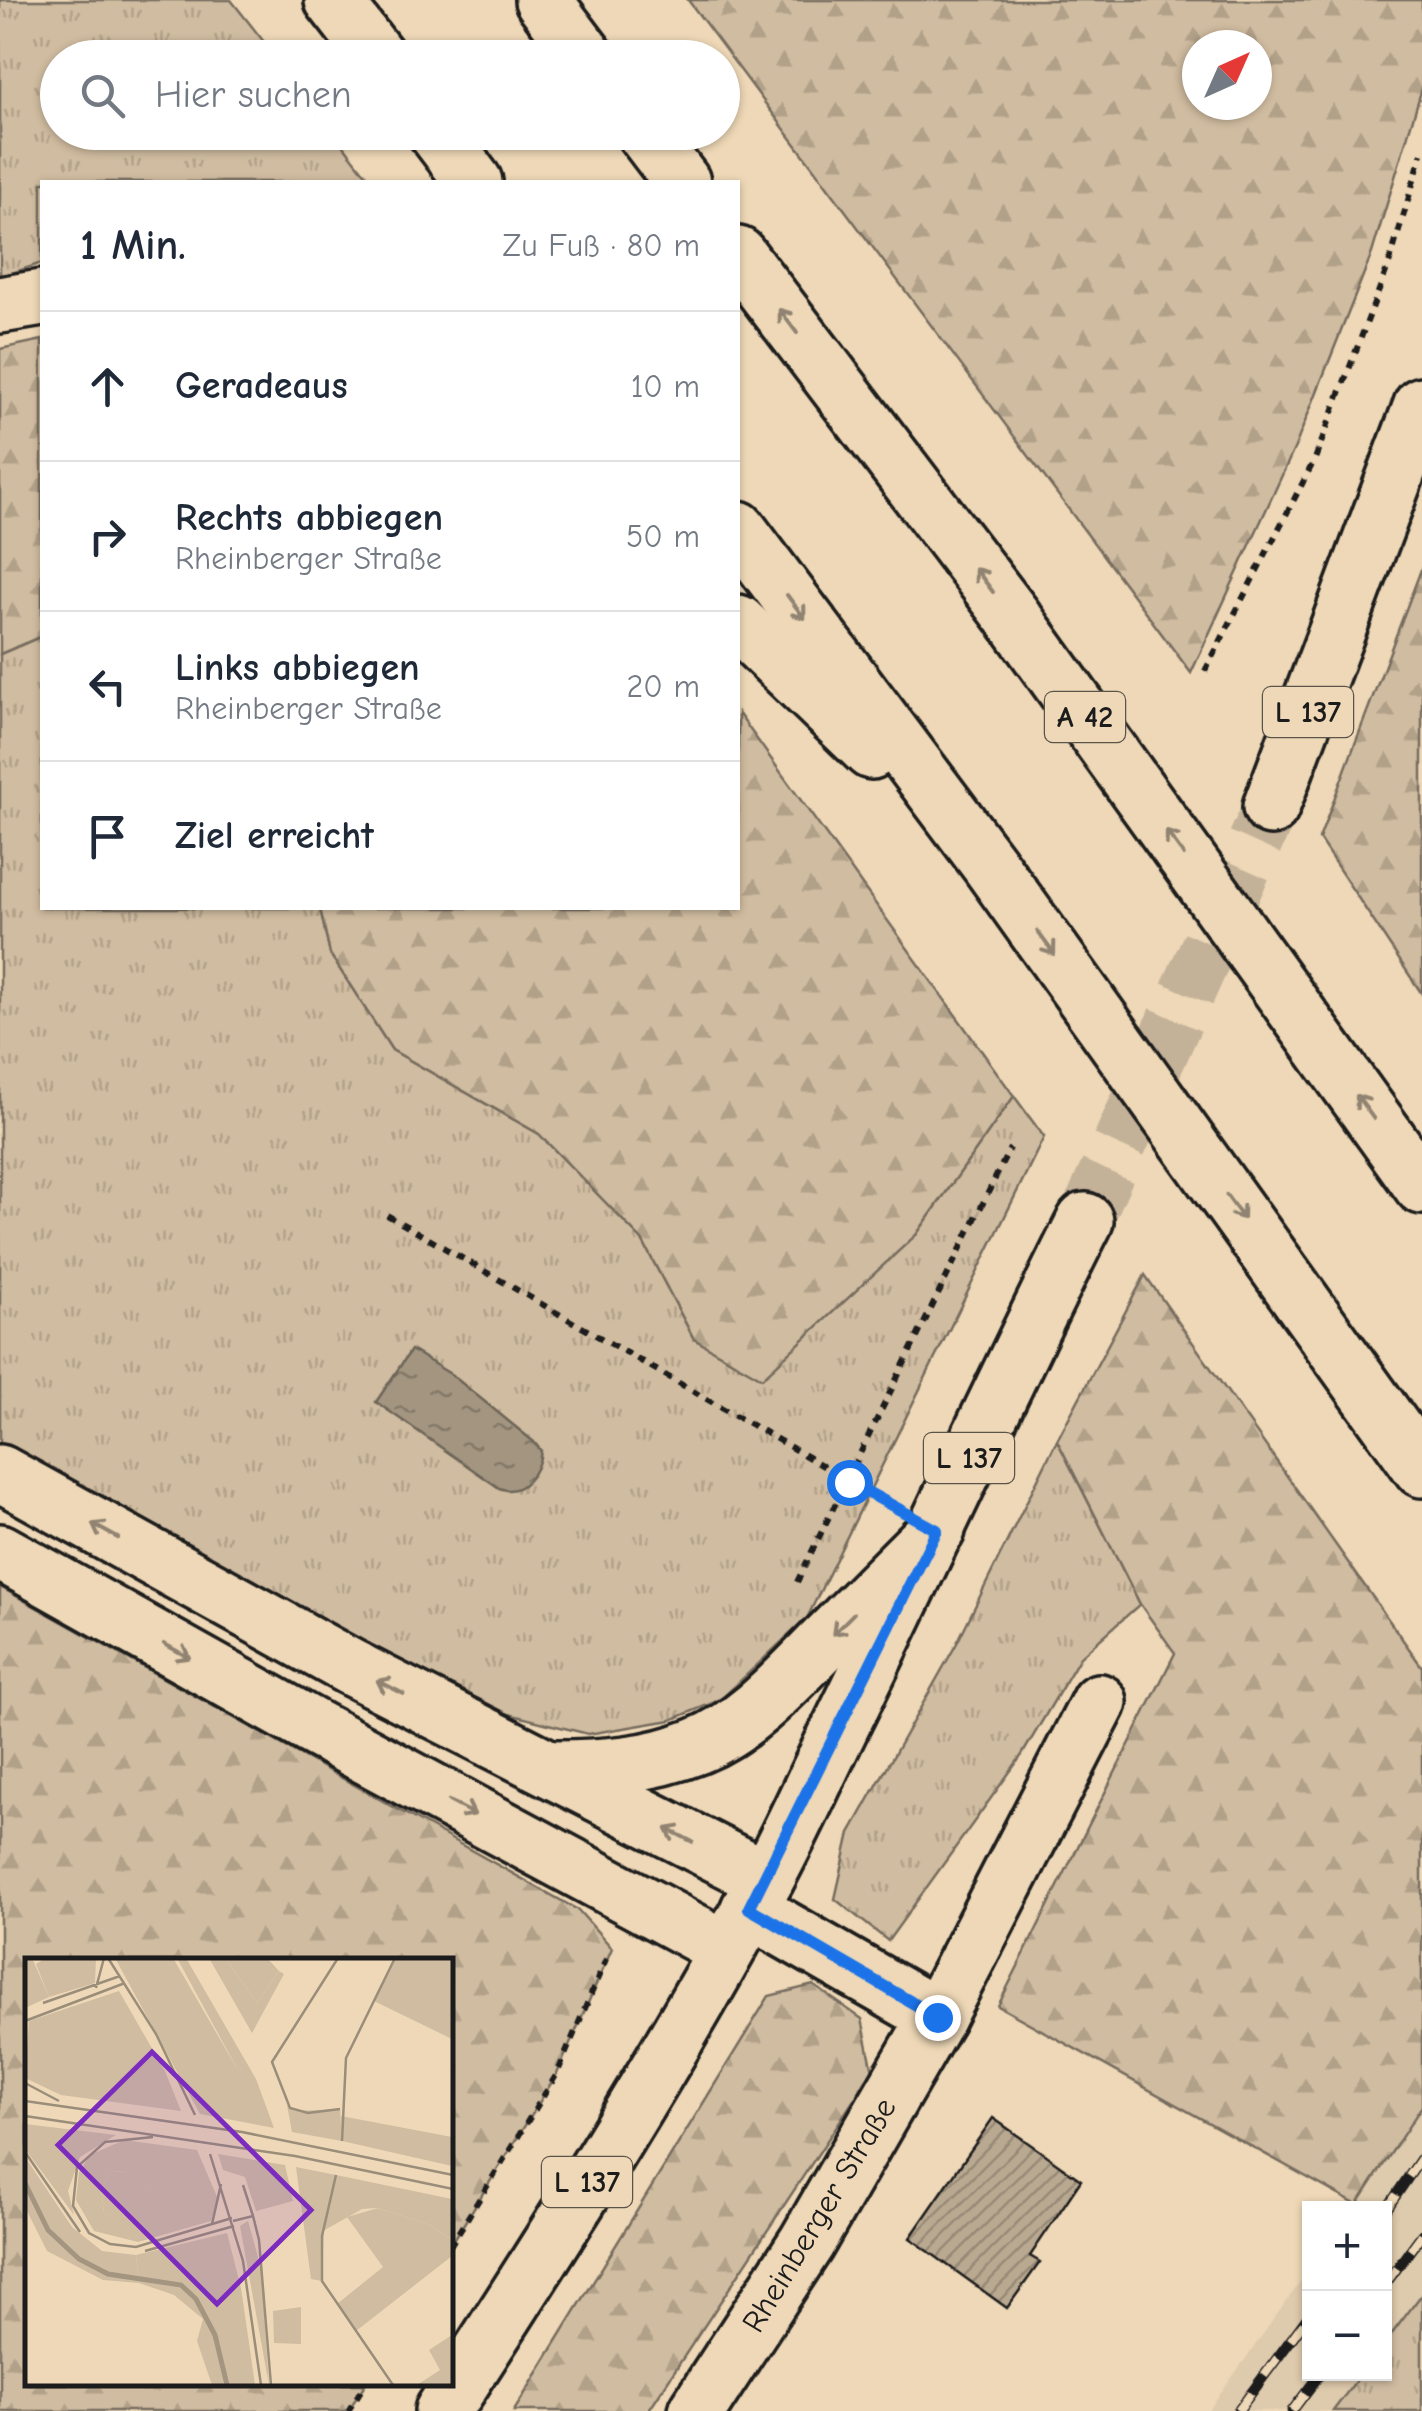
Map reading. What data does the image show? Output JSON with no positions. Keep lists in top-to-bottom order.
{
  "streets": {
    "main road": ["L 137", "A 42", "Rheinberger Straße"]
  },
  "north": "top right",
  "page": {
    "search": "Hier suchen",
    "heading": ["1 Min.", "Zu Fuß · 80 m"],
    "list": [
      ["Geradeaus", "10 m"],
      ["Rechts abbiegen", "Rheinberger Straße", "50 m"],
      ["Links abbiegen", "Rheinberger Straße", "20 m"],
      "Ziel erreicht"
    ],
    "map_buttons": ["+", "−"]
  }
}
